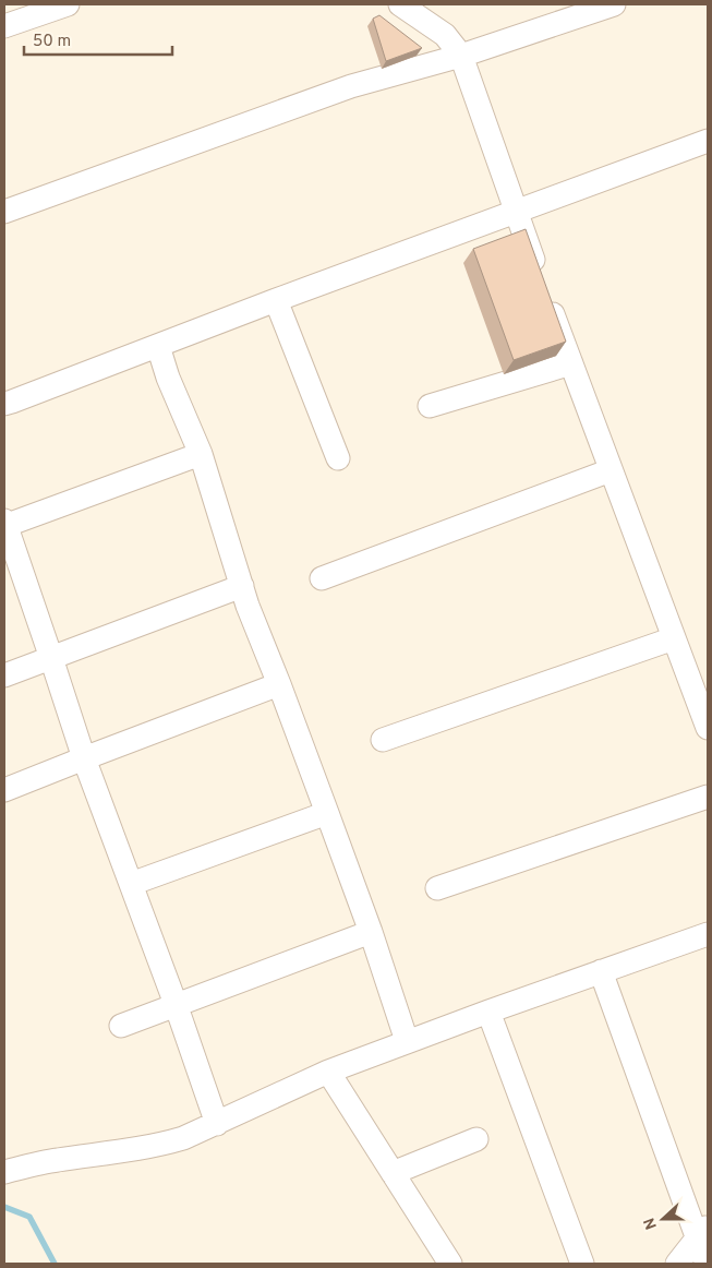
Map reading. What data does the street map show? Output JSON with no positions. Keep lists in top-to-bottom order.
{
  "scale_bar": "50 m",
  "north": "left"
}
